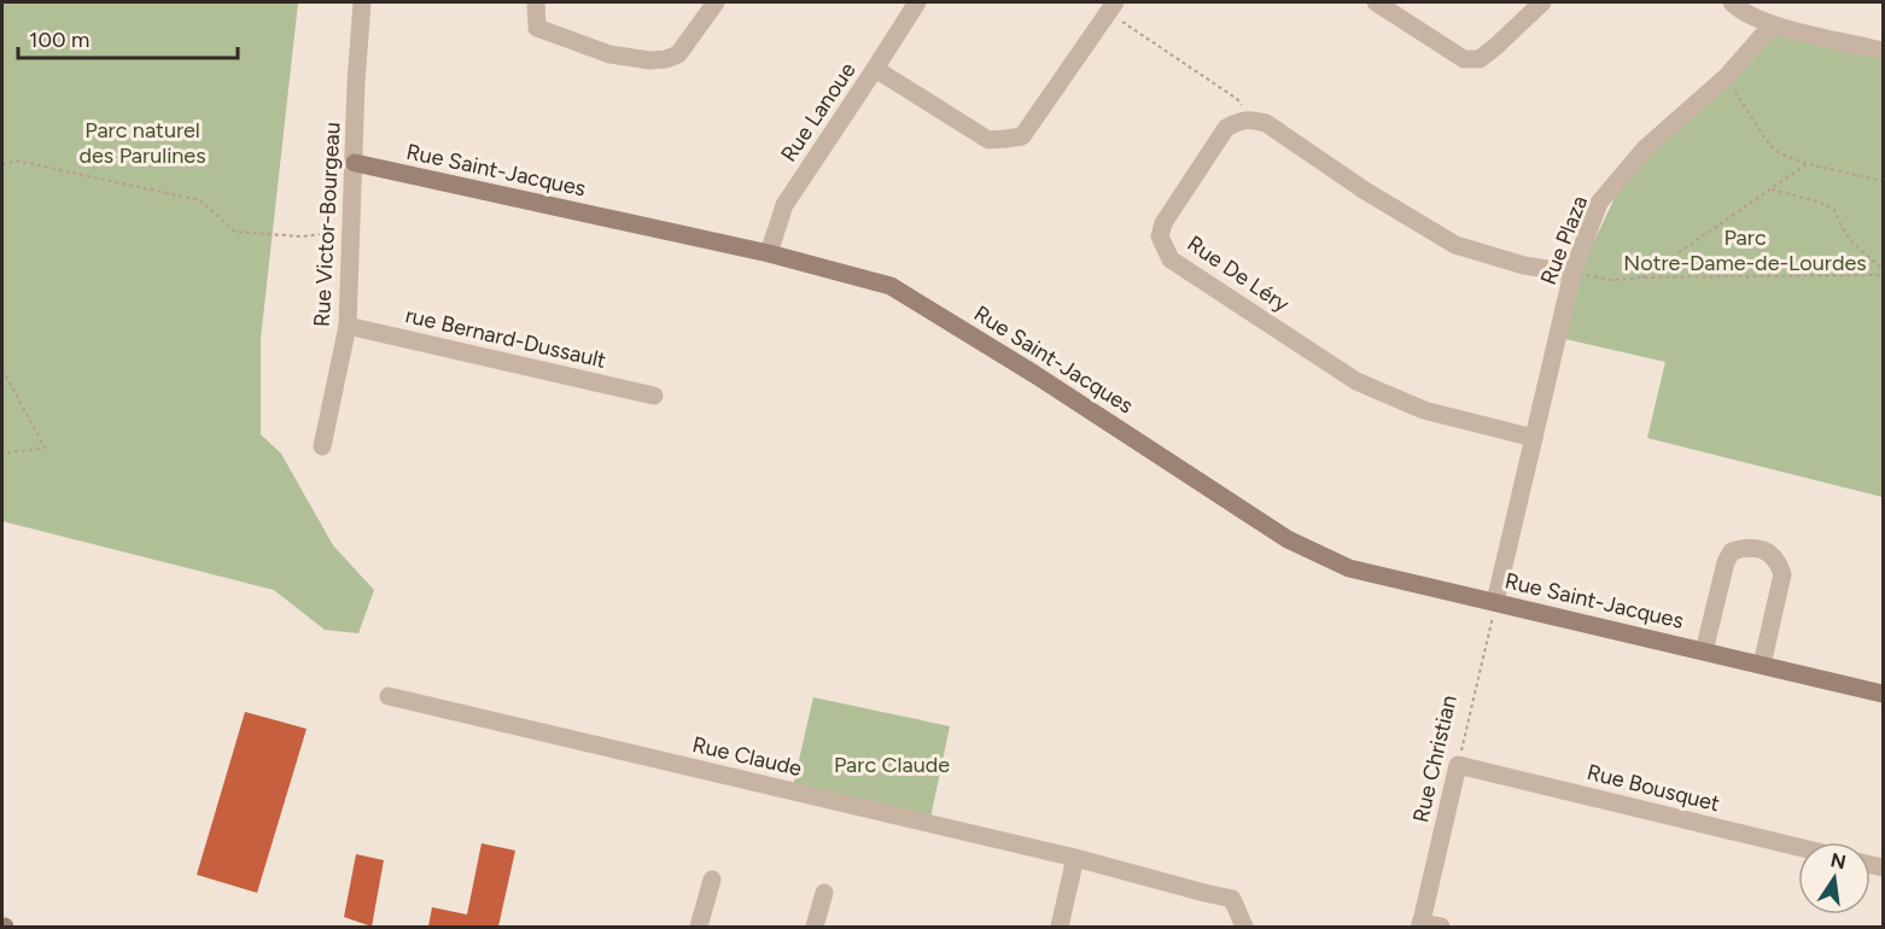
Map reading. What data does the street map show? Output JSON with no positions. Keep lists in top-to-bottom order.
{
  "streets": {
    "street": [
      "Rue Lanoue",
      "Rue Saint-Jacques",
      "Rue Victor-Bourgeau",
      "Rue Plaza",
      "Rue De Léry",
      "rue Bernard-Dussault",
      "Rue Claude",
      "Rue Christian",
      "Rue Bousquet"
    ]
  },
  "crossings": [
    ["Rue Lanoue", "Rue Saint-Jacques"],
    ["Rue Saint-Jacques", "Rue Victor-Bourgeau"],
    ["Rue Saint-Jacques", "Rue Plaza"],
    ["Rue Saint-Jacques", "Rue Christian"],
    ["Rue Victor-Bourgeau", "rue Bernard-Dussault"],
    ["Rue Plaza", "Rue De Léry"],
    ["Rue Plaza", "Rue Christian"],
    ["Rue Christian", "Rue Bousquet"]
  ],
  "parks": ["Parc naturel des Parulines", "Parc Notre-Dame-de-Lourdes", "Parc Claude"],
  "scale_bar": "100 m",
  "north": "top"
}
